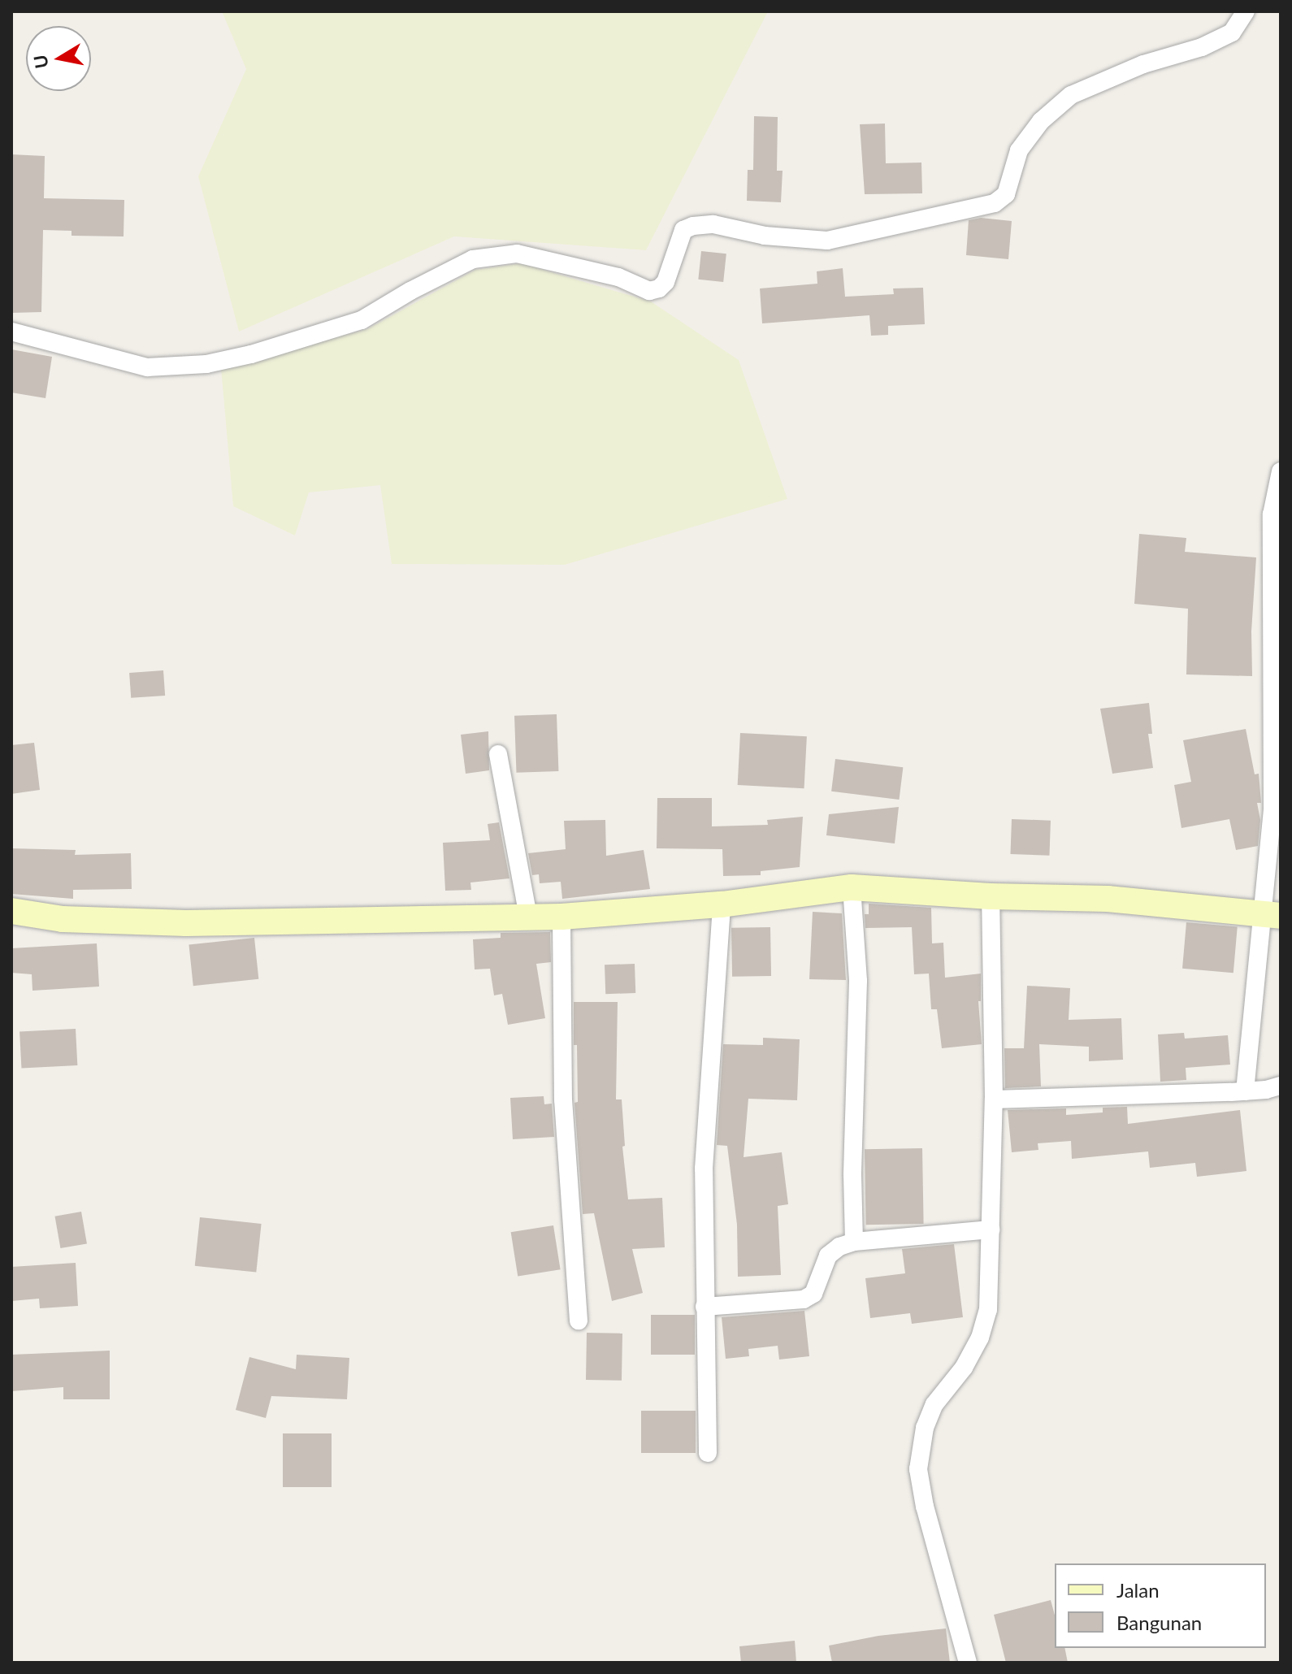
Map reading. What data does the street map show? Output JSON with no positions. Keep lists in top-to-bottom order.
{
  "legend": ["Jalan", "Bangunan"],
  "north": "left"
}
